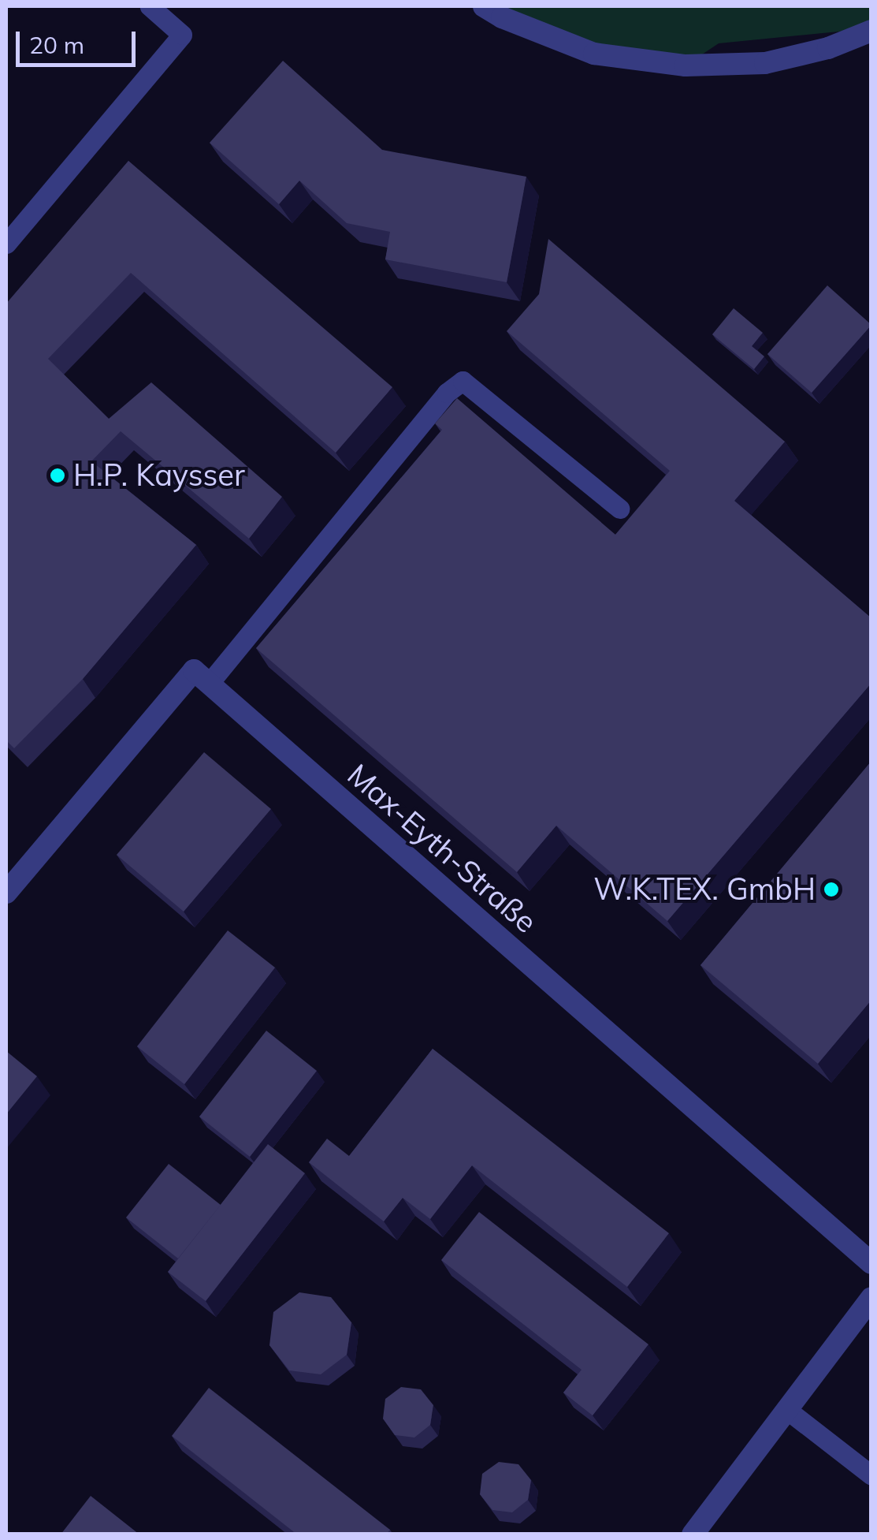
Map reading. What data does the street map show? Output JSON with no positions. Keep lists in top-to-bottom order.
{
  "streets": {
    "street": ["Max-Eyth-Straße"]
  },
  "places": ["H.P. Kaysser", "W.K.TEX. GmbH"],
  "scale_bar": "20 m"
}
